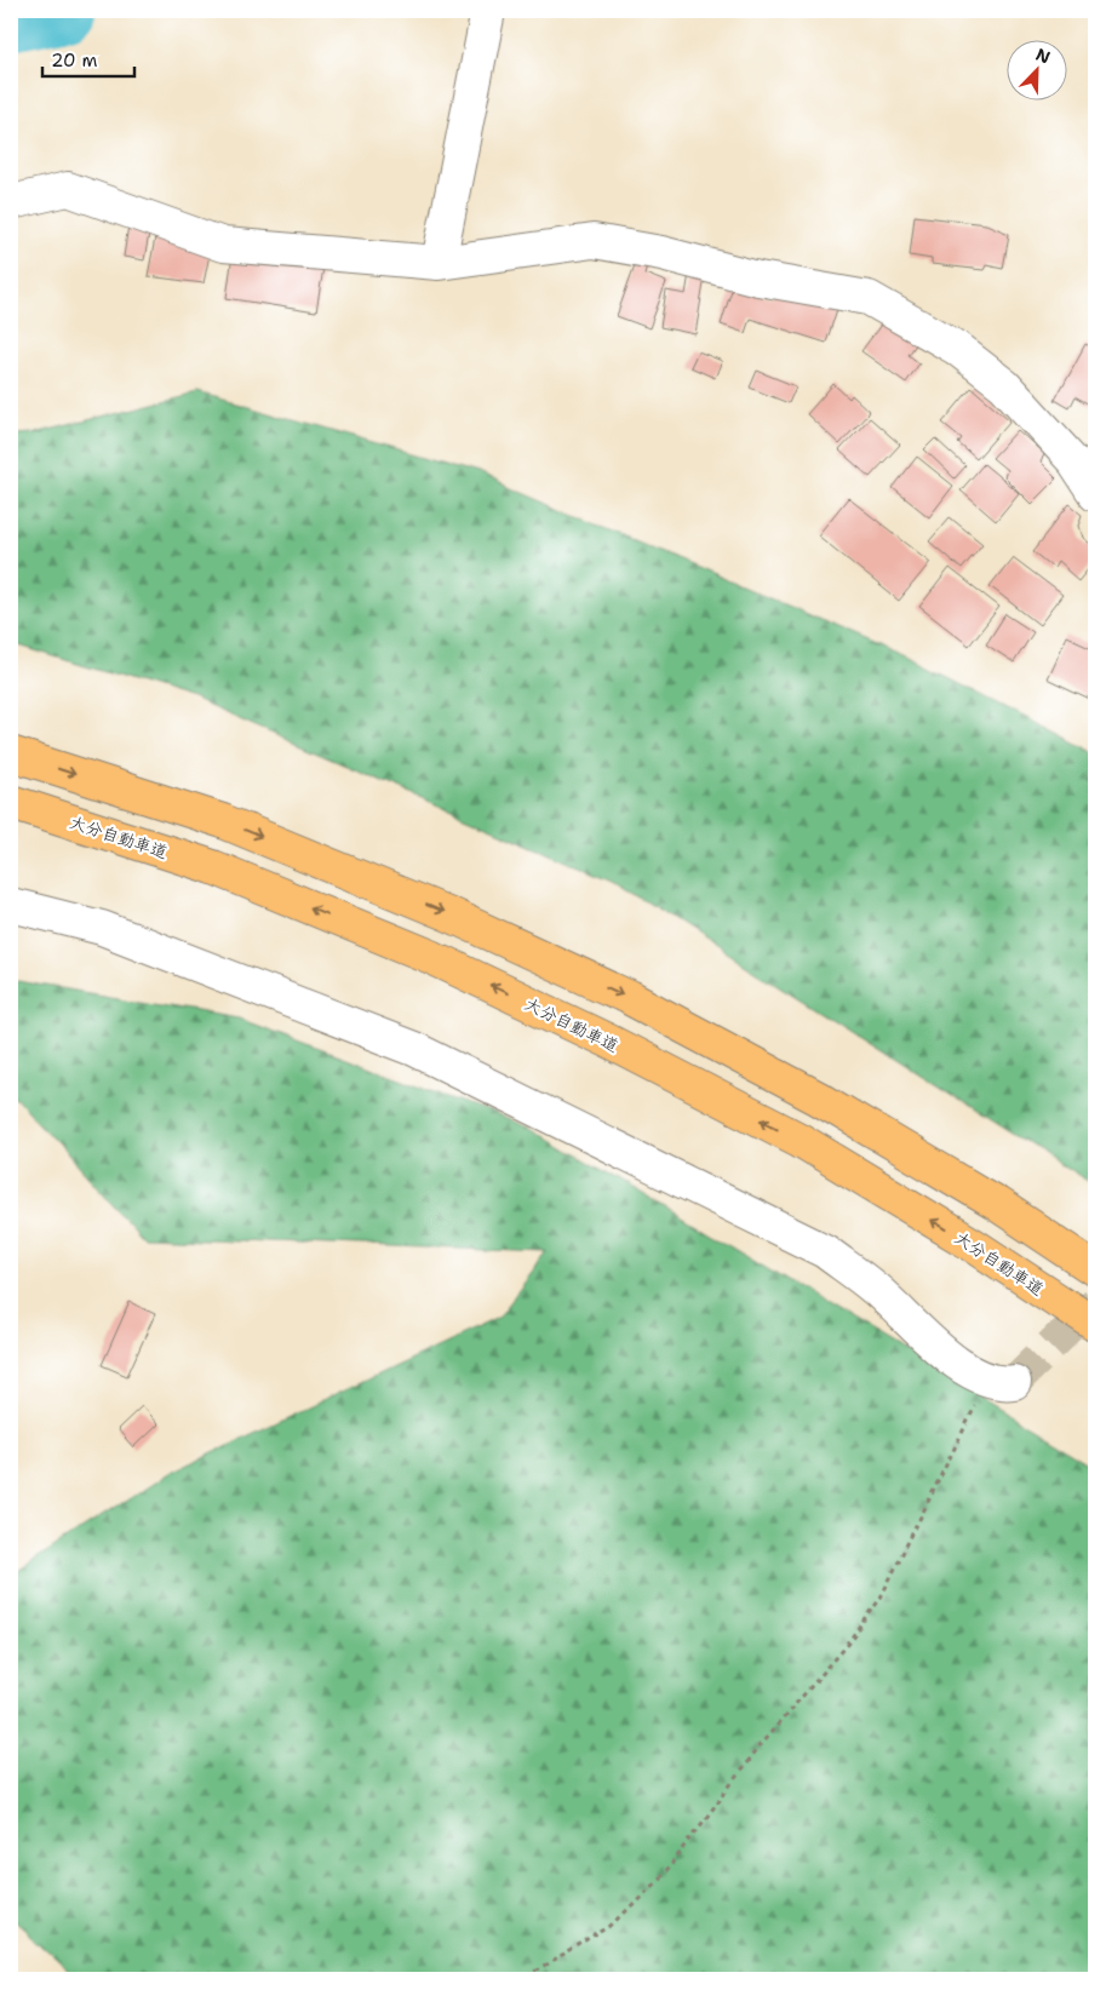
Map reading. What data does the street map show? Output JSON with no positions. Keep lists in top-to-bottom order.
{
  "streets": {
    "highway": ["大分自動車道"]
  },
  "scale_bar": "20 m",
  "north": "top right"
}
